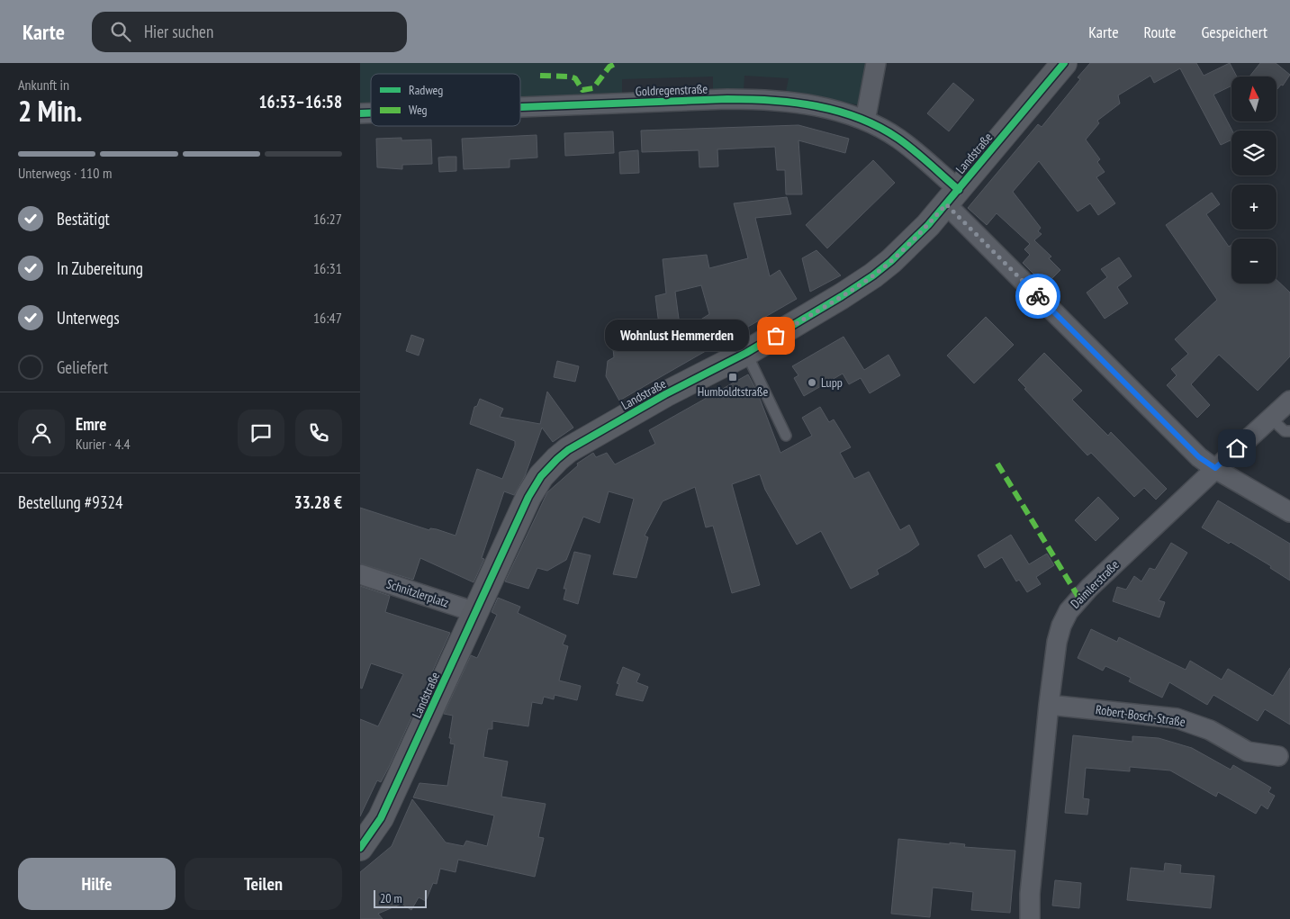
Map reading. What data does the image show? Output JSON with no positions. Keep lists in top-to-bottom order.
{
  "streets": {
    "street": [
      "Goldregenstraße",
      "Landstraße",
      "Daimlerstraße",
      "Schnitzlerplatz",
      "Robert-Bosch-Straße"
    ]
  },
  "crossings": [
    ["Goldregenstraße", "Landstraße"],
    ["Landstraße", "Schnitzlerplatz"],
    ["Daimlerstraße", "Robert-Bosch-Straße"]
  ],
  "places": {
    "other": ["Wohnlust Hemmerden", "Lupp"],
    "transit": ["Humboldtstraße"]
  },
  "legend": ["Radweg", "Weg"],
  "scale_bar": "20 m",
  "north": "top",
  "page": {
    "header": "Karte",
    "search": "Hier suchen",
    "nav": ["Karte", "Route", "Gespeichert"],
    "heading": ["2 Min.", "Ankunft in", "16:53–16:58"],
    "panel": [
      "Emre",
      "Kurier · 4.4",
      "Bestellung #9324",
      "33.28 €"
    ],
    "map_buttons": ["+", "−"],
    "bar": "Unterwegs · 110 m",
    "list": [
      ["Bestätigt", "16:27"],
      ["In Zubereitung", "16:31"],
      ["Unterwegs", "16:47"],
      "Geliefert"
    ],
    "bubble": "Wohnlust Hemmerden",
    "buttons": ["Hilfe", "Teilen"],
    "scale": "20 m"
  }
}
